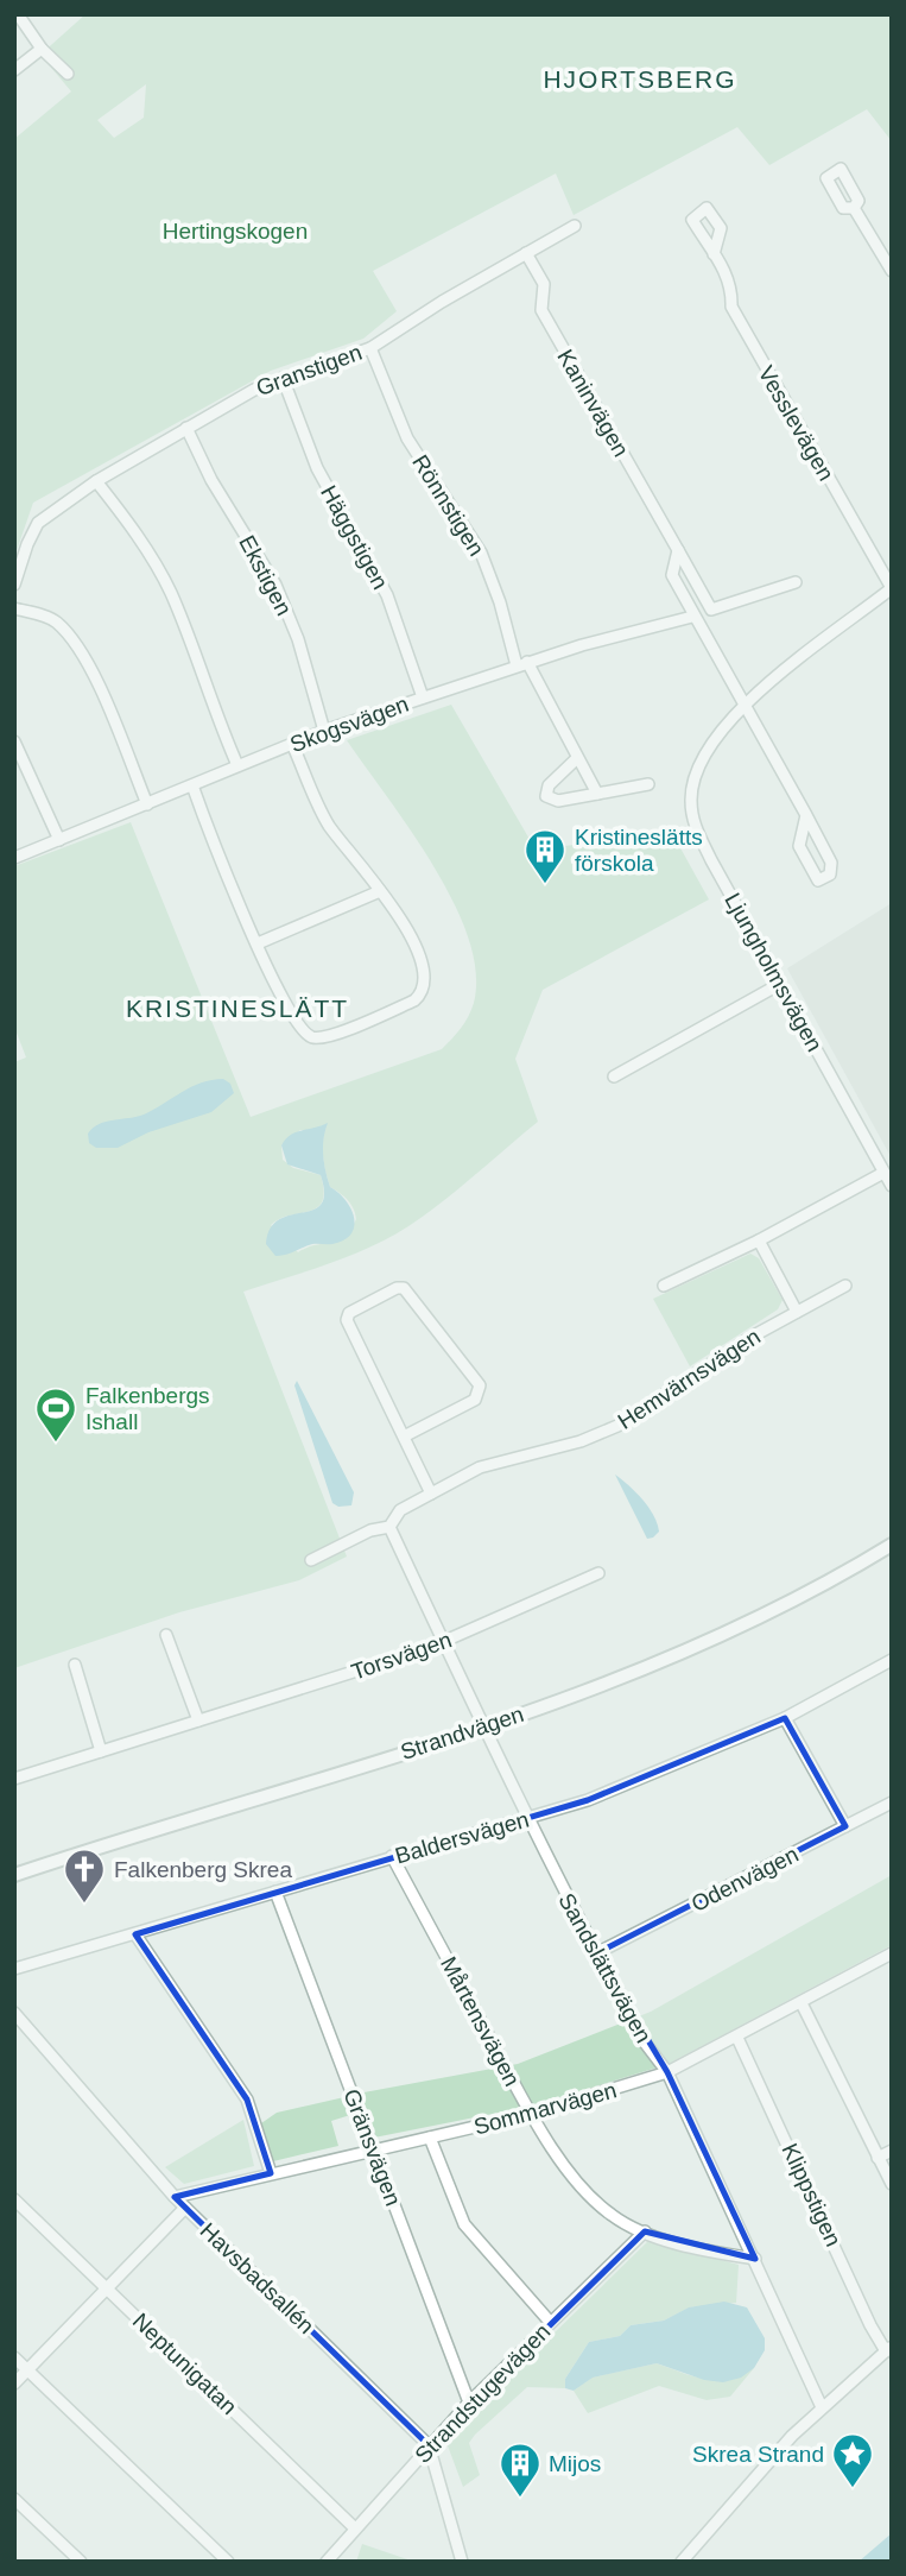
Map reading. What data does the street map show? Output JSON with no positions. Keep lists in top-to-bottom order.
{
  "streets": {
    "street": [
      "Granstigen",
      "Kaninvägen",
      "Vesslevägen",
      "Rönnstigen",
      "Häggstigen",
      "Ekstigen",
      "Skogsvägen",
      "Ljungholmsvägen",
      "Hemvärnsvägen",
      "Torsvägen",
      "Strandvägen",
      "Baldersvägen",
      "Odenvägen",
      "Sandslättsvägen",
      "Mårtensvägen",
      "Sommarvägen",
      "Gränsvägen",
      "Klippstigen",
      "Havsbadsallén",
      "Neptunigatan",
      "Strandstugevägen"
    ]
  },
  "crossings": [
    ["Granstigen", "Kaninvägen"],
    ["Granstigen", "Rönnstigen"],
    ["Granstigen", "Häggstigen"],
    ["Granstigen", "Ekstigen"],
    ["Kaninvägen", "Skogsvägen"],
    ["Kaninvägen", "Ljungholmsvägen"],
    ["Vesslevägen", "Ljungholmsvägen"],
    ["Rönnstigen", "Skogsvägen"],
    ["Häggstigen", "Skogsvägen"],
    ["Ekstigen", "Skogsvägen"],
    ["Hemvärnsvägen", "Sandslättsvägen"],
    ["Torsvägen", "Sandslättsvägen"],
    ["Strandvägen", "Sandslättsvägen"],
    ["Baldersvägen", "Sandslättsvägen"],
    ["Baldersvägen", "Mårtensvägen"],
    ["Baldersvägen", "Gränsvägen"],
    ["Odenvägen", "Sandslättsvägen"],
    ["Sandslättsvägen", "Mårtensvägen"],
    ["Sandslättsvägen", "Sommarvägen"],
    ["Mårtensvägen", "Sommarvägen"],
    ["Mårtensvägen", "Strandstugevägen"],
    ["Sommarvägen", "Gränsvägen"],
    ["Sommarvägen", "Klippstigen"],
    ["Sommarvägen", "Havsbadsallén"],
    ["Gränsvägen", "Strandstugevägen"],
    ["Havsbadsallén", "Strandstugevägen"],
    ["Neptunigatan", "Strandstugevägen"]
  ],
  "districts": ["HJORTSBERG", "KRISTINESLÄTT"],
  "parks": ["Hertingskogen"],
  "places": {
    "building": ["Kristineslätts förskola", "Mijos"],
    "sports": ["Falkenbergs Ishall"],
    "church": ["Falkenberg Skrea"],
    "place": ["Skrea Strand"]
  }
}
